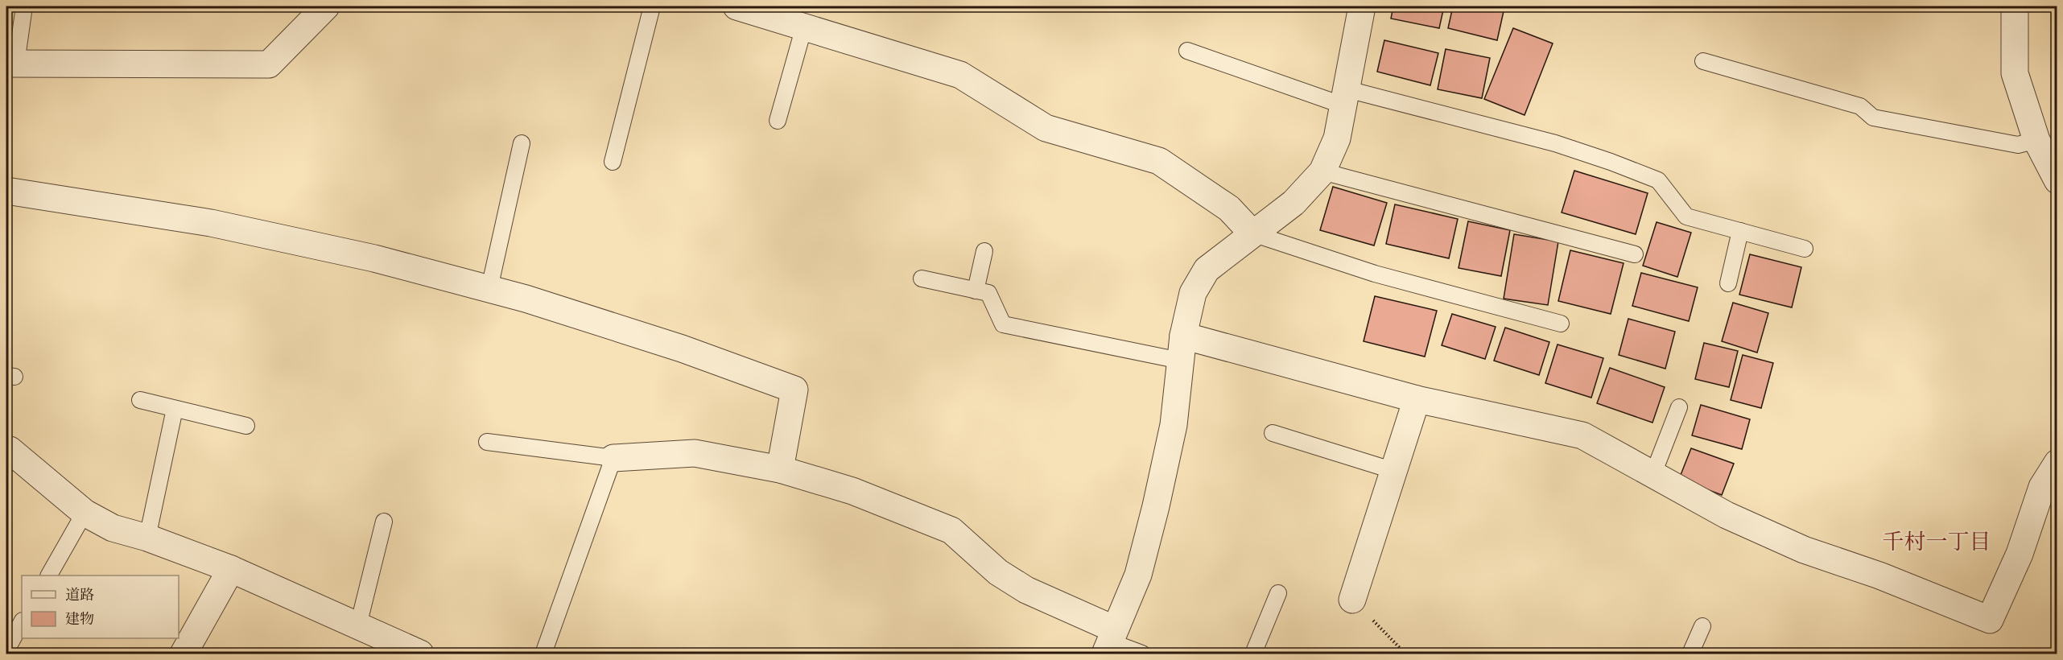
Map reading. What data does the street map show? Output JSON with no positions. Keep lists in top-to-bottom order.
{
  "districts": ["千村一丁目"],
  "legend": ["道路", "建物"]
}
